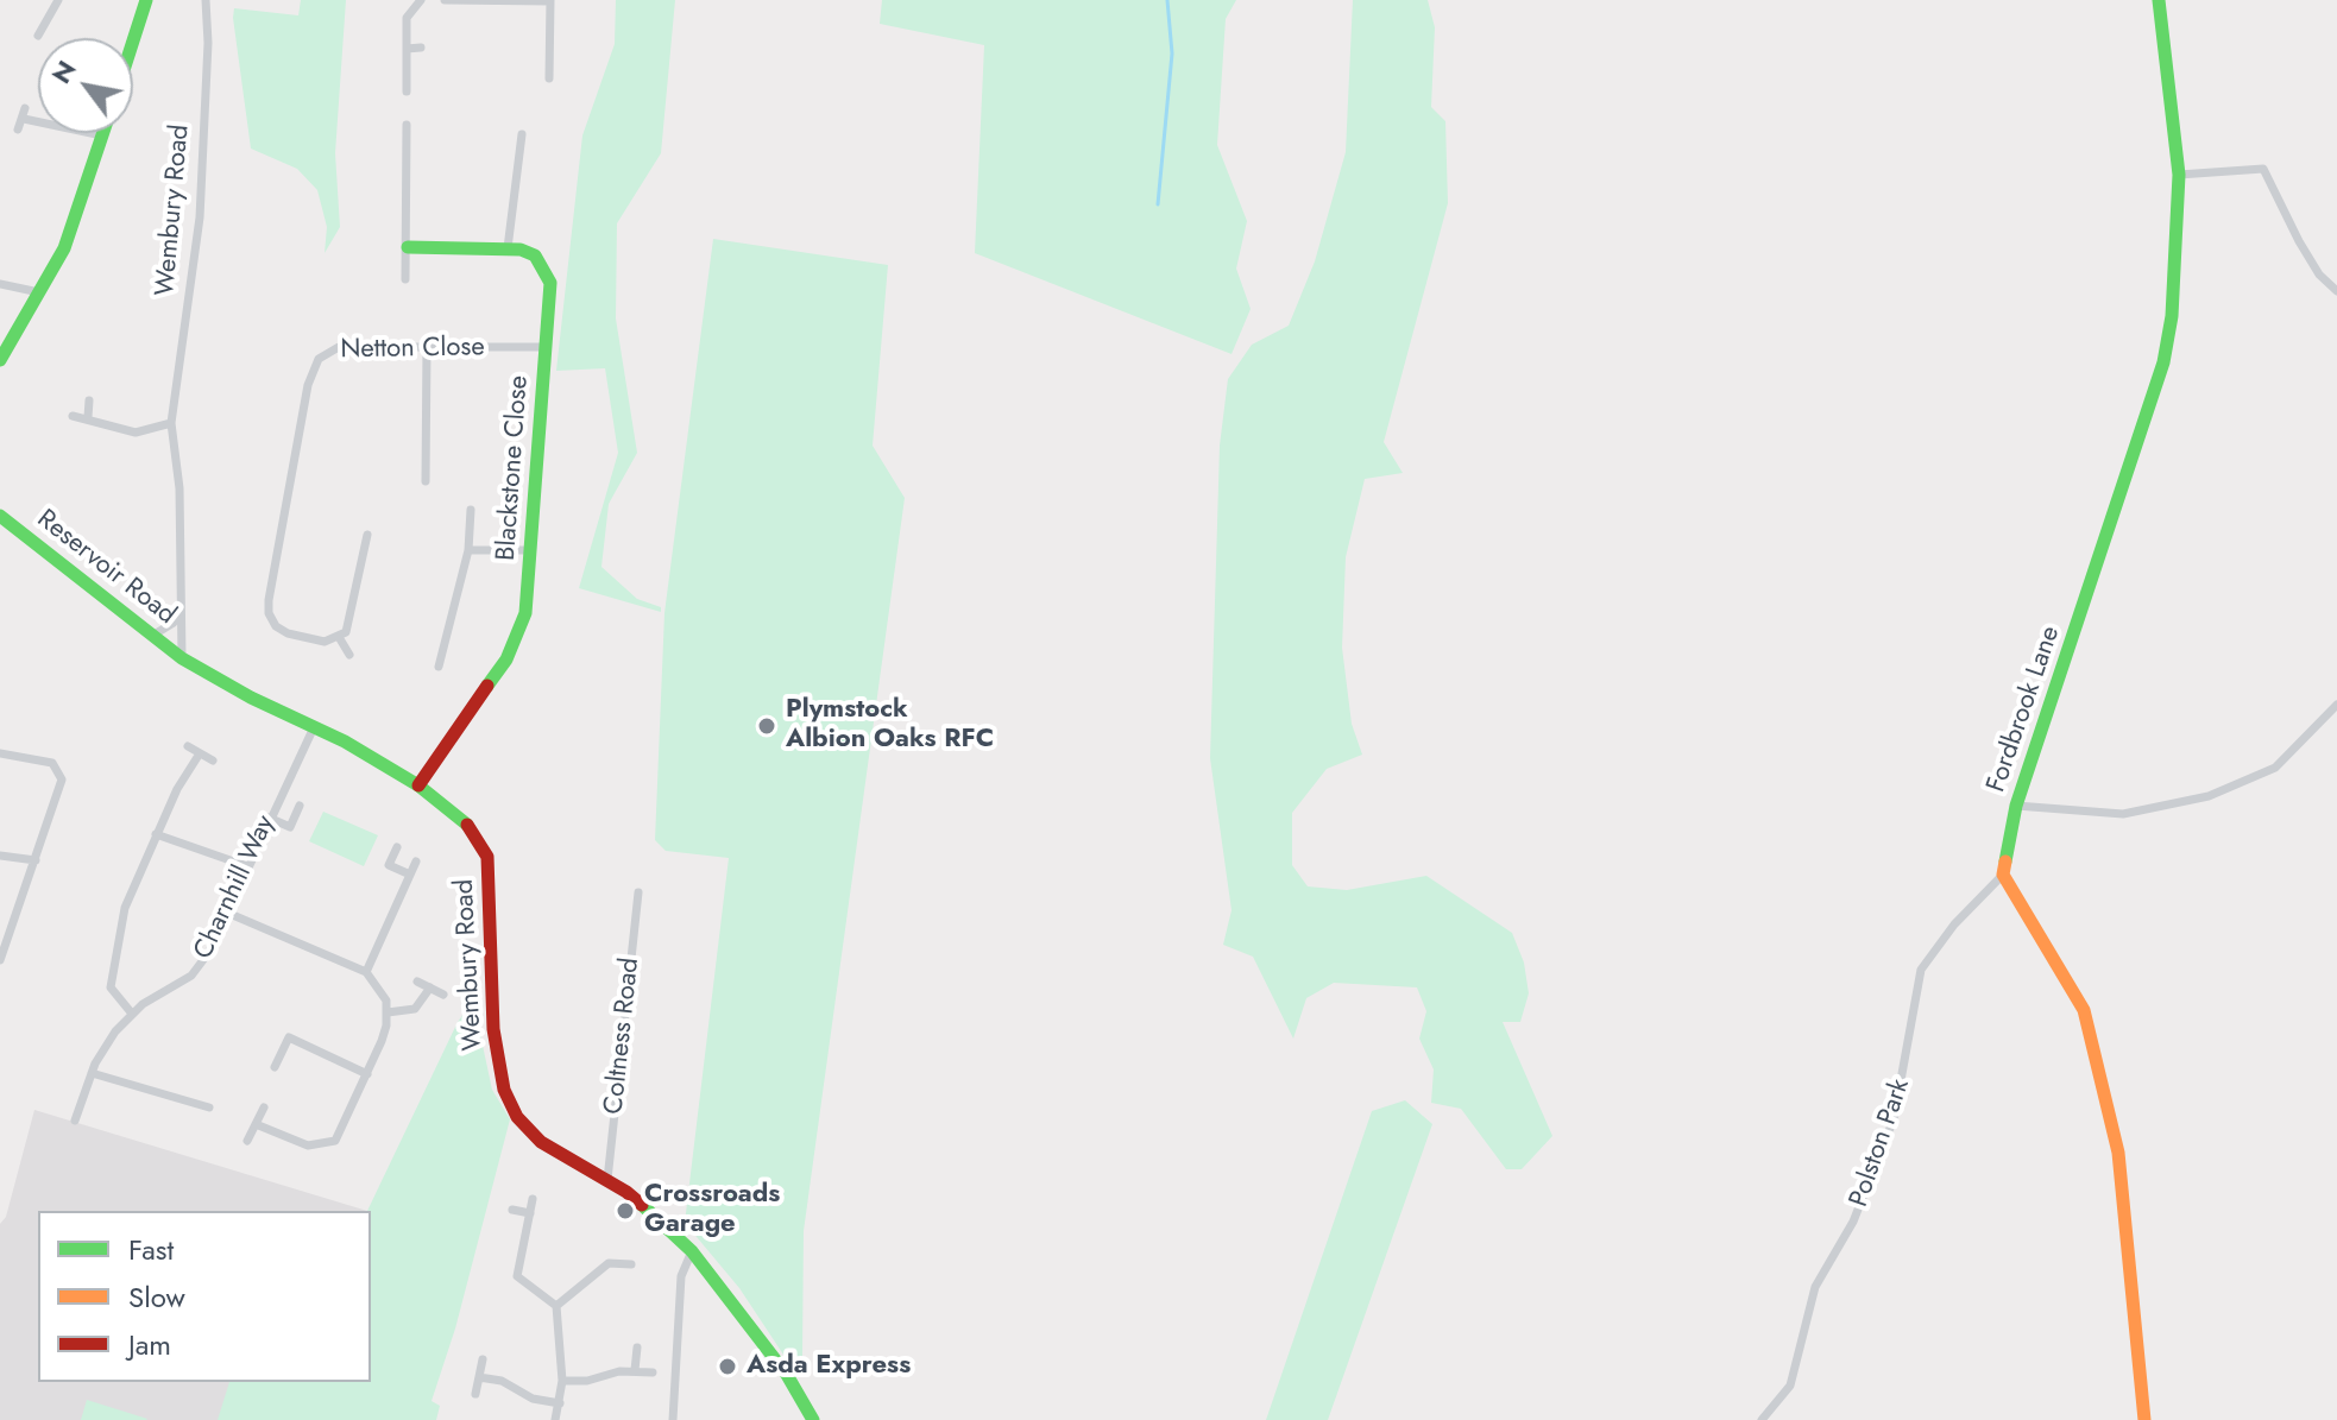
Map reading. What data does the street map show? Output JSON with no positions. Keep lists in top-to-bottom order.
{
  "streets": {
    "street": [
      "Wembury Road",
      "Netton Close",
      "Blackstone Close",
      "Reservoir Road",
      "Fordbrook Lane",
      "Charnhill Way",
      "Coltness Road",
      "Polston Park"
    ]
  },
  "crossings": [
    ["Wembury Road", "Blackstone Close"],
    ["Wembury Road", "Reservoir Road"],
    ["Wembury Road", "Charnhill Way"],
    ["Wembury Road", "Coltness Road"],
    ["Netton Close", "Blackstone Close"],
    ["Fordbrook Lane", "Polston Park"]
  ],
  "places": ["Plymstock Albion Oaks RFC", "Crossroads Garage", "Asda Express"],
  "legend": ["Fast", "Slow", "Jam"],
  "north": "top left"
}
